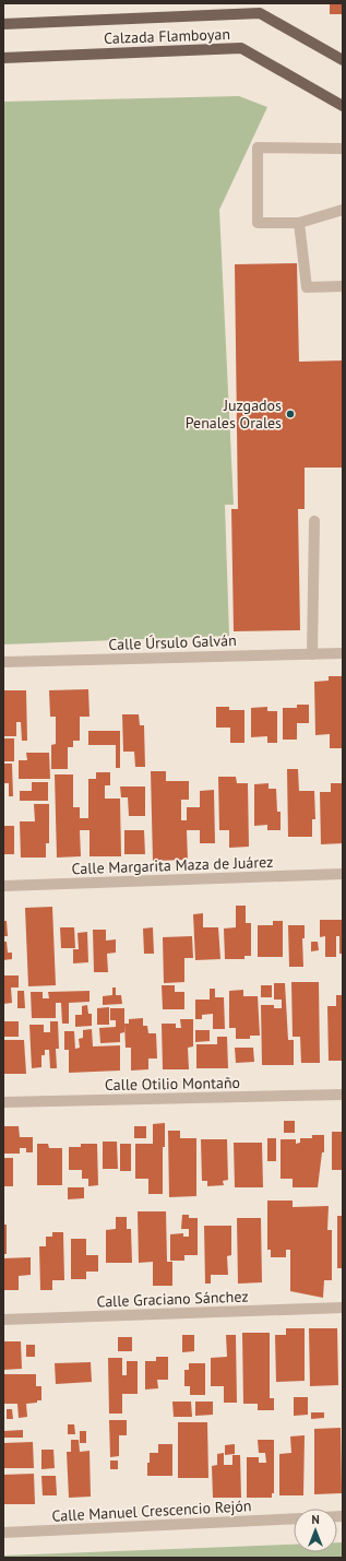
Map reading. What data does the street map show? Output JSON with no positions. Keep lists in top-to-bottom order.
{
  "streets": {
    "main road": ["Calzada Flamboyan"],
    "street": [
      "Calle Úrsulo Galván",
      "Calle Margarita Maza de Juárez",
      "Calle Otilio Montaño",
      "Calle Graciano Sánchez",
      "Calle Manuel Crescencio Rejón"
    ]
  },
  "places": ["Juzgados Penales Orales"],
  "north": "top"
}
